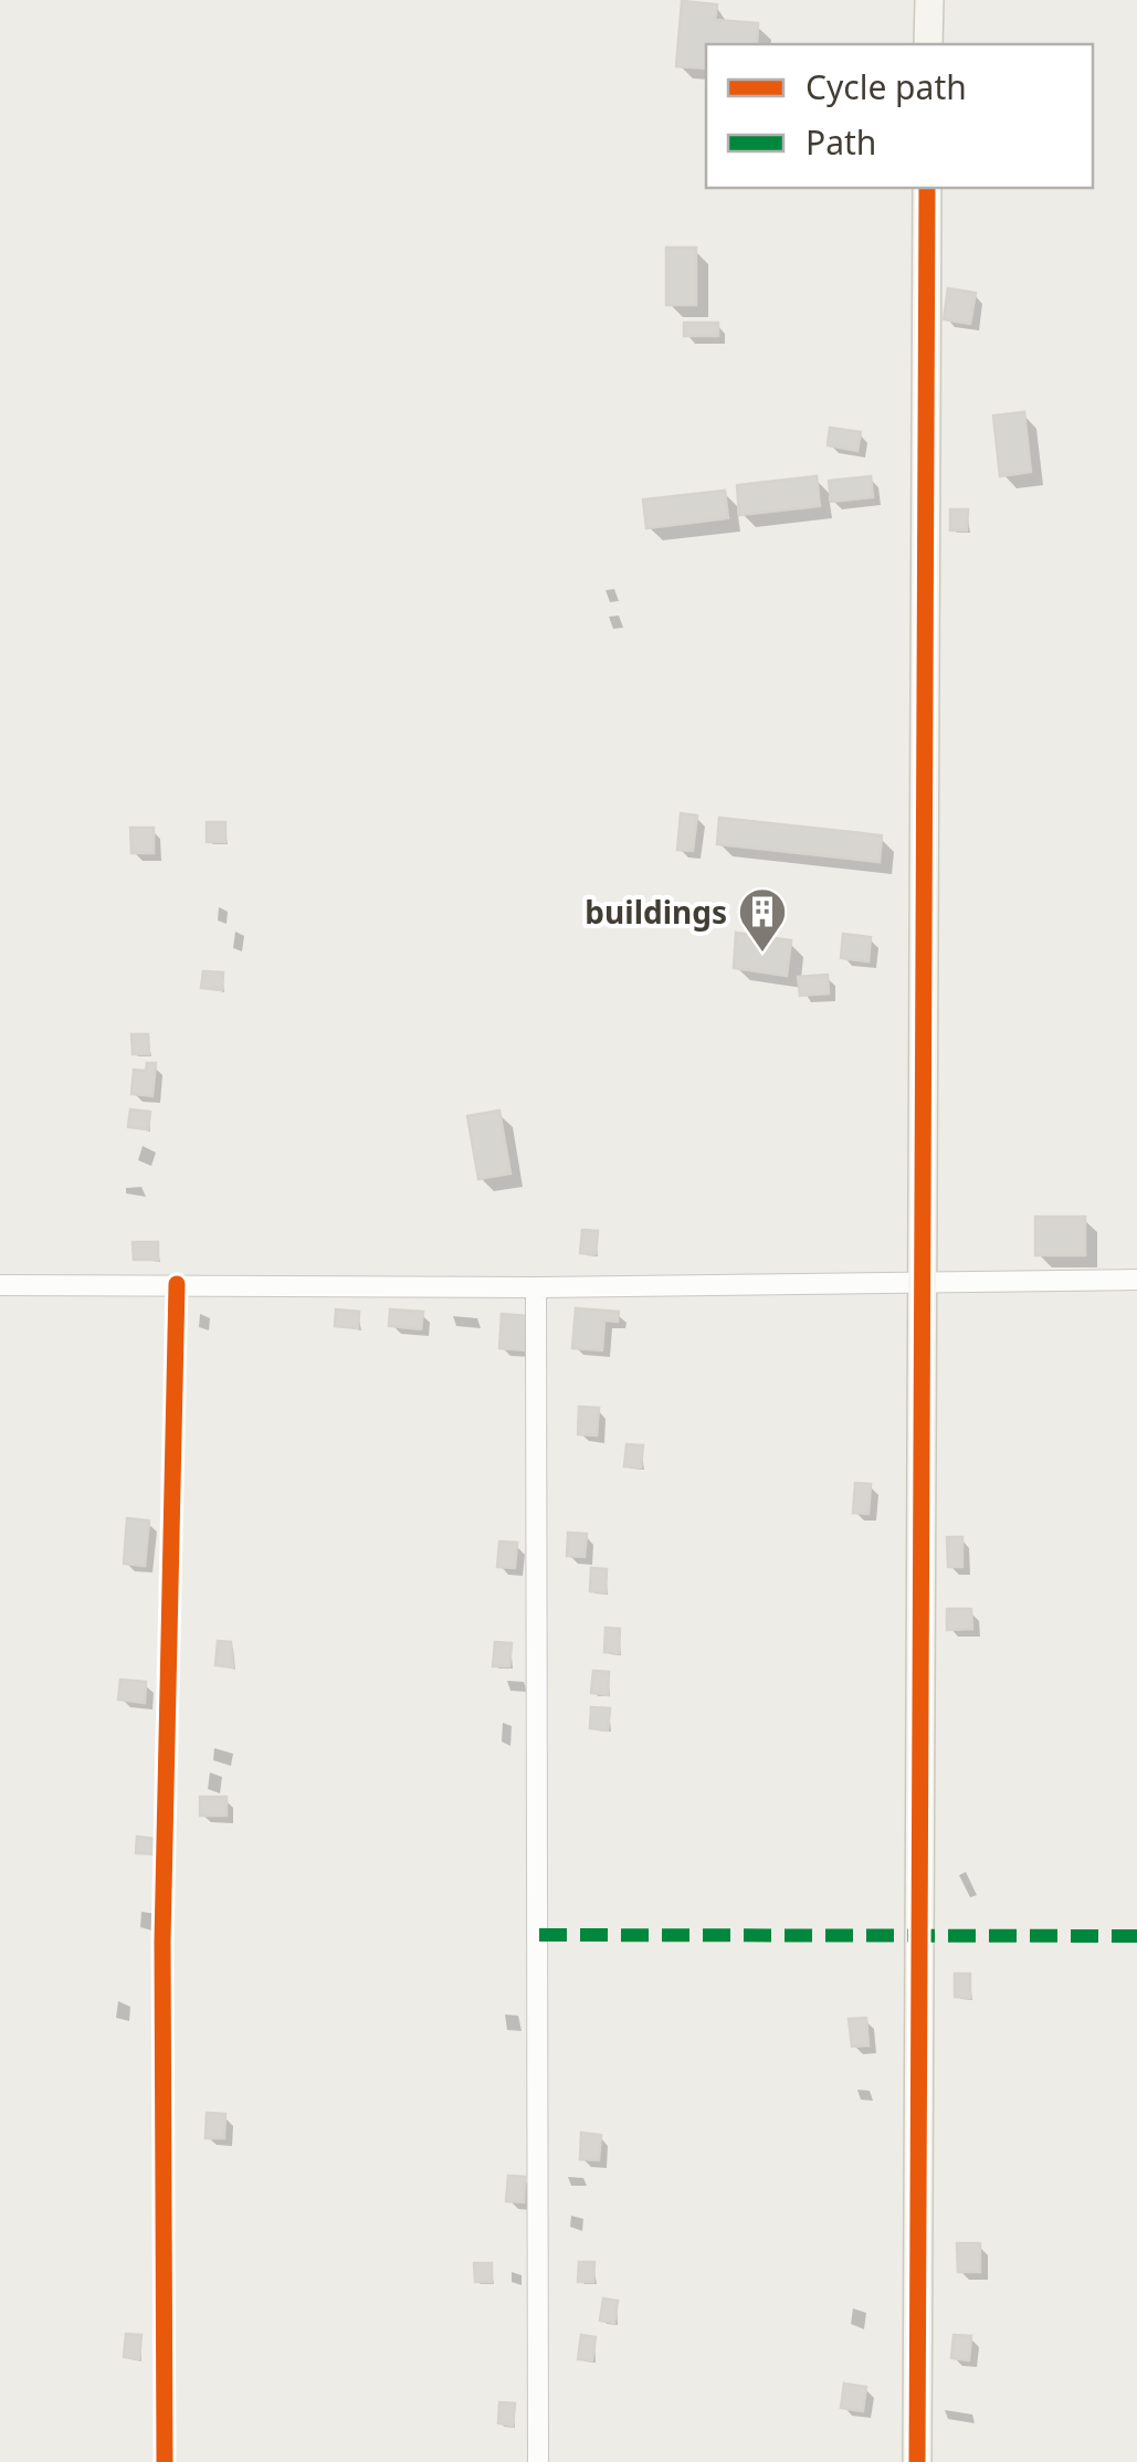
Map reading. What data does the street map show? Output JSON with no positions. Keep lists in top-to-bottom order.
{
  "places": {
    "building": ["buildings"]
  },
  "legend": ["Cycle path", "Path"]
}
